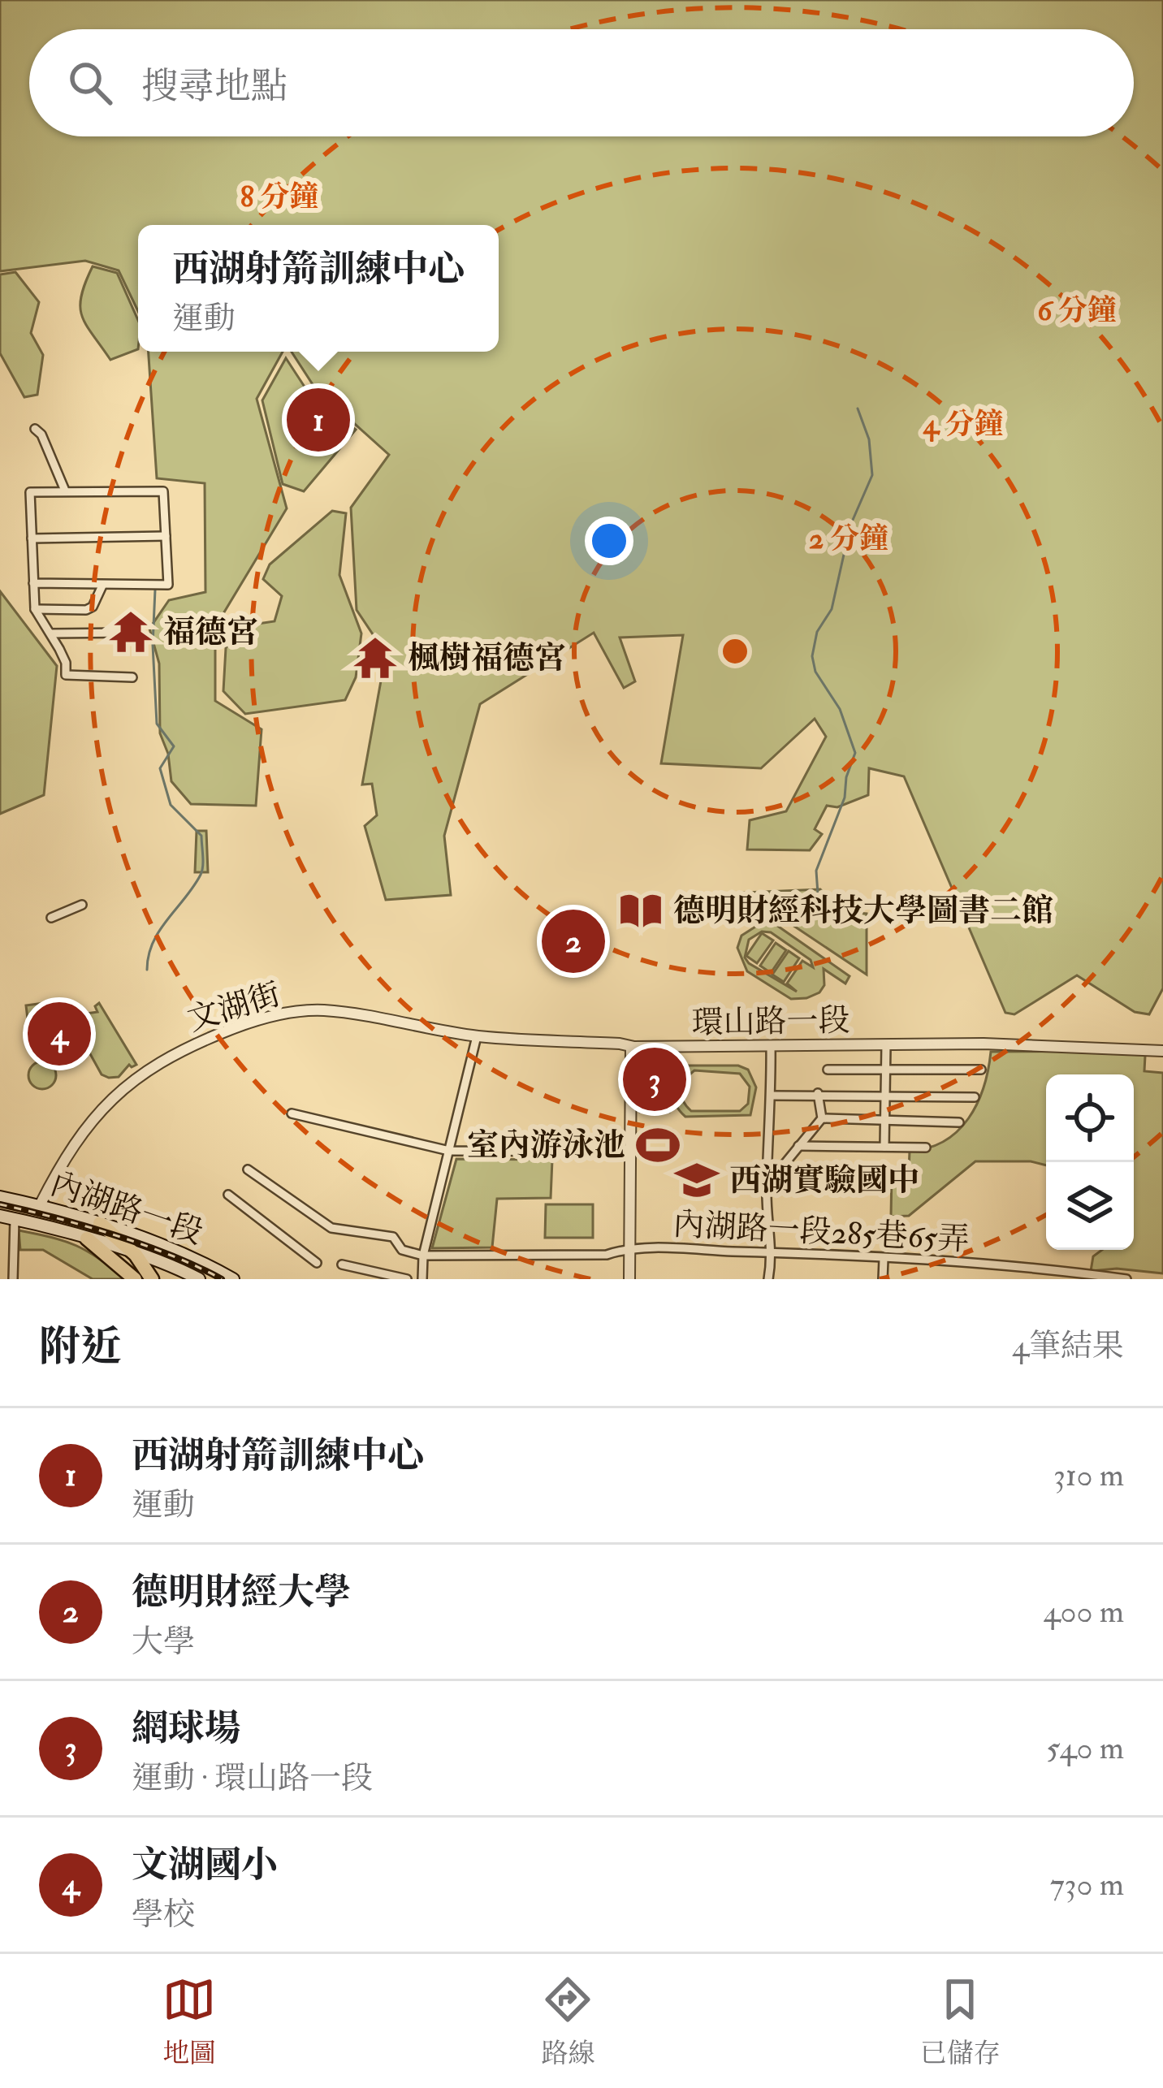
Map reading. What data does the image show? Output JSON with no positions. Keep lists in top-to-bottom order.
{
  "streets": {
    "main road": ["內湖路一段"],
    "street": ["文湖街", "環山路一段", "內湖路一段285巷65弄"]
  },
  "crossings": [
    ["文湖街", "環山路一段"],
    ["文湖街", "內湖路一段"]
  ],
  "places": {
    "temple": ["福德宮", "楓樹福德宮"],
    "library": ["德明財經科技大學圖書二館"],
    "sports": ["室內游泳池"],
    "school or university": ["西湖實驗國中"]
  },
  "page": {
    "search": "搜尋地點",
    "popup": ["西湖射箭訓練中心", "運動"],
    "pins": [
      "1",
      "2",
      "4",
      "3"
    ],
    "heading": ["附近", "4筆結果"],
    "list": [
      {
        "mark": "1",
        "name": "西湖射箭訓練中心",
        "note": "運動",
        "value": "310 m"
      },
      {
        "mark": "2",
        "name": "德明財經大學",
        "note": "大學",
        "value": "400 m"
      },
      {
        "mark": "3",
        "name": "網球場",
        "note": "運動 · 環山路一段",
        "value": "540 m"
      },
      {
        "mark": "4",
        "name": "文湖國小",
        "note": "學校",
        "value": "730 m"
      }
    ],
    "nav": ["地圖", "路線", "已儲存"]
  },
  "rings": [
    "8 分鐘",
    "6 分鐘",
    "4 分鐘",
    "2 分鐘"
  ]
}
